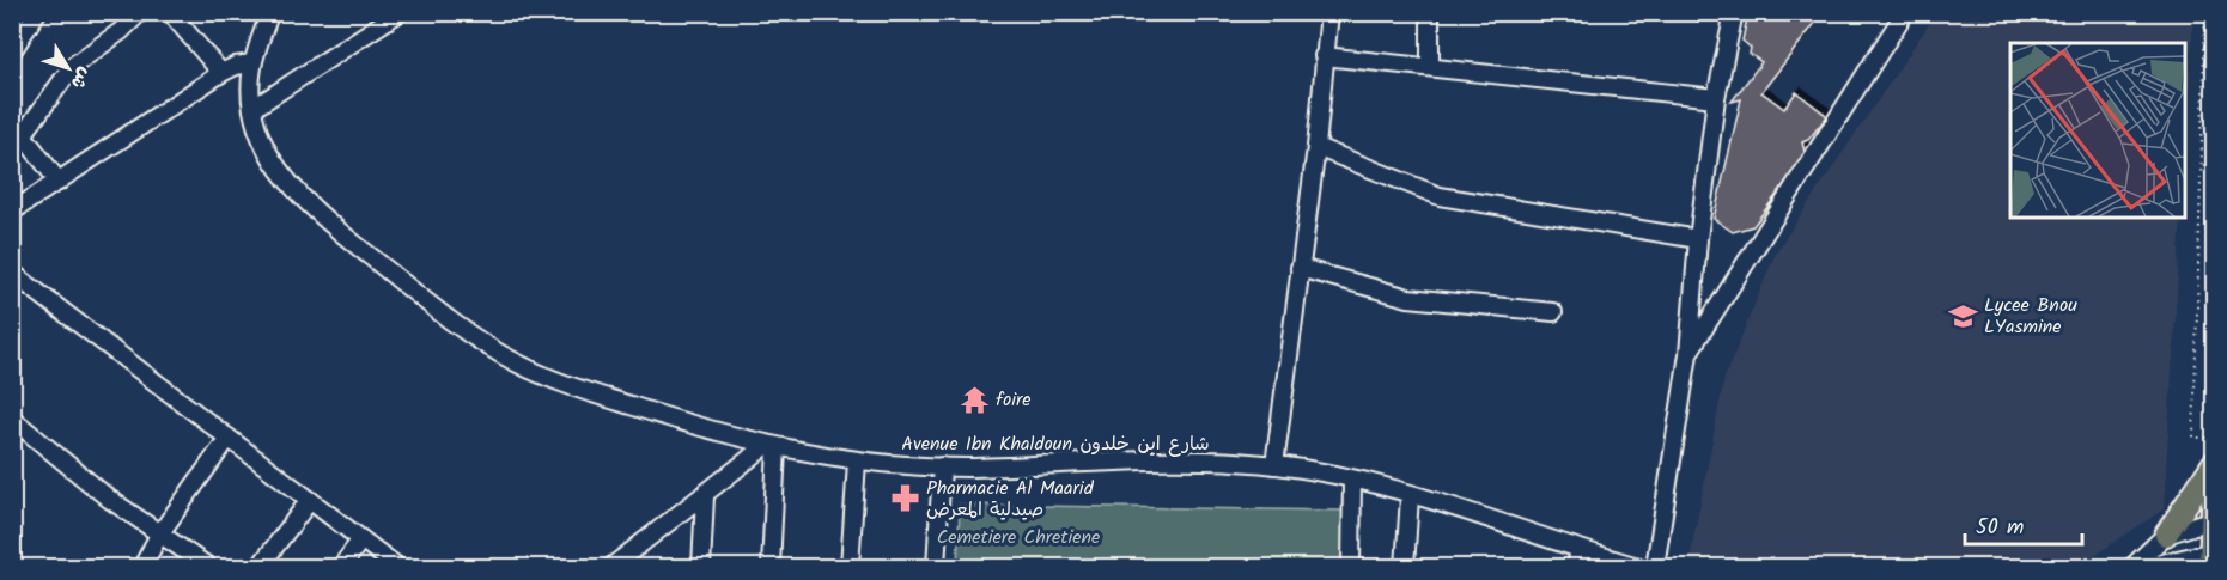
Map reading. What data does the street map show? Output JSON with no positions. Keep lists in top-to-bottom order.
{
  "streets": {
    "street": ["Avenue Ibn Khaldoun شارع ابن خلدون"]
  },
  "parks": ["Cemetiere Chretiene"],
  "places": {
    "school or university": ["Lycee Bnou LYasmine"],
    "temple": ["foire"],
    "pharmacy": ["Pharmacie Al Maarid صيدلية المعرض"]
  },
  "scale_bar": "50 m",
  "north": "bottom right"
}
